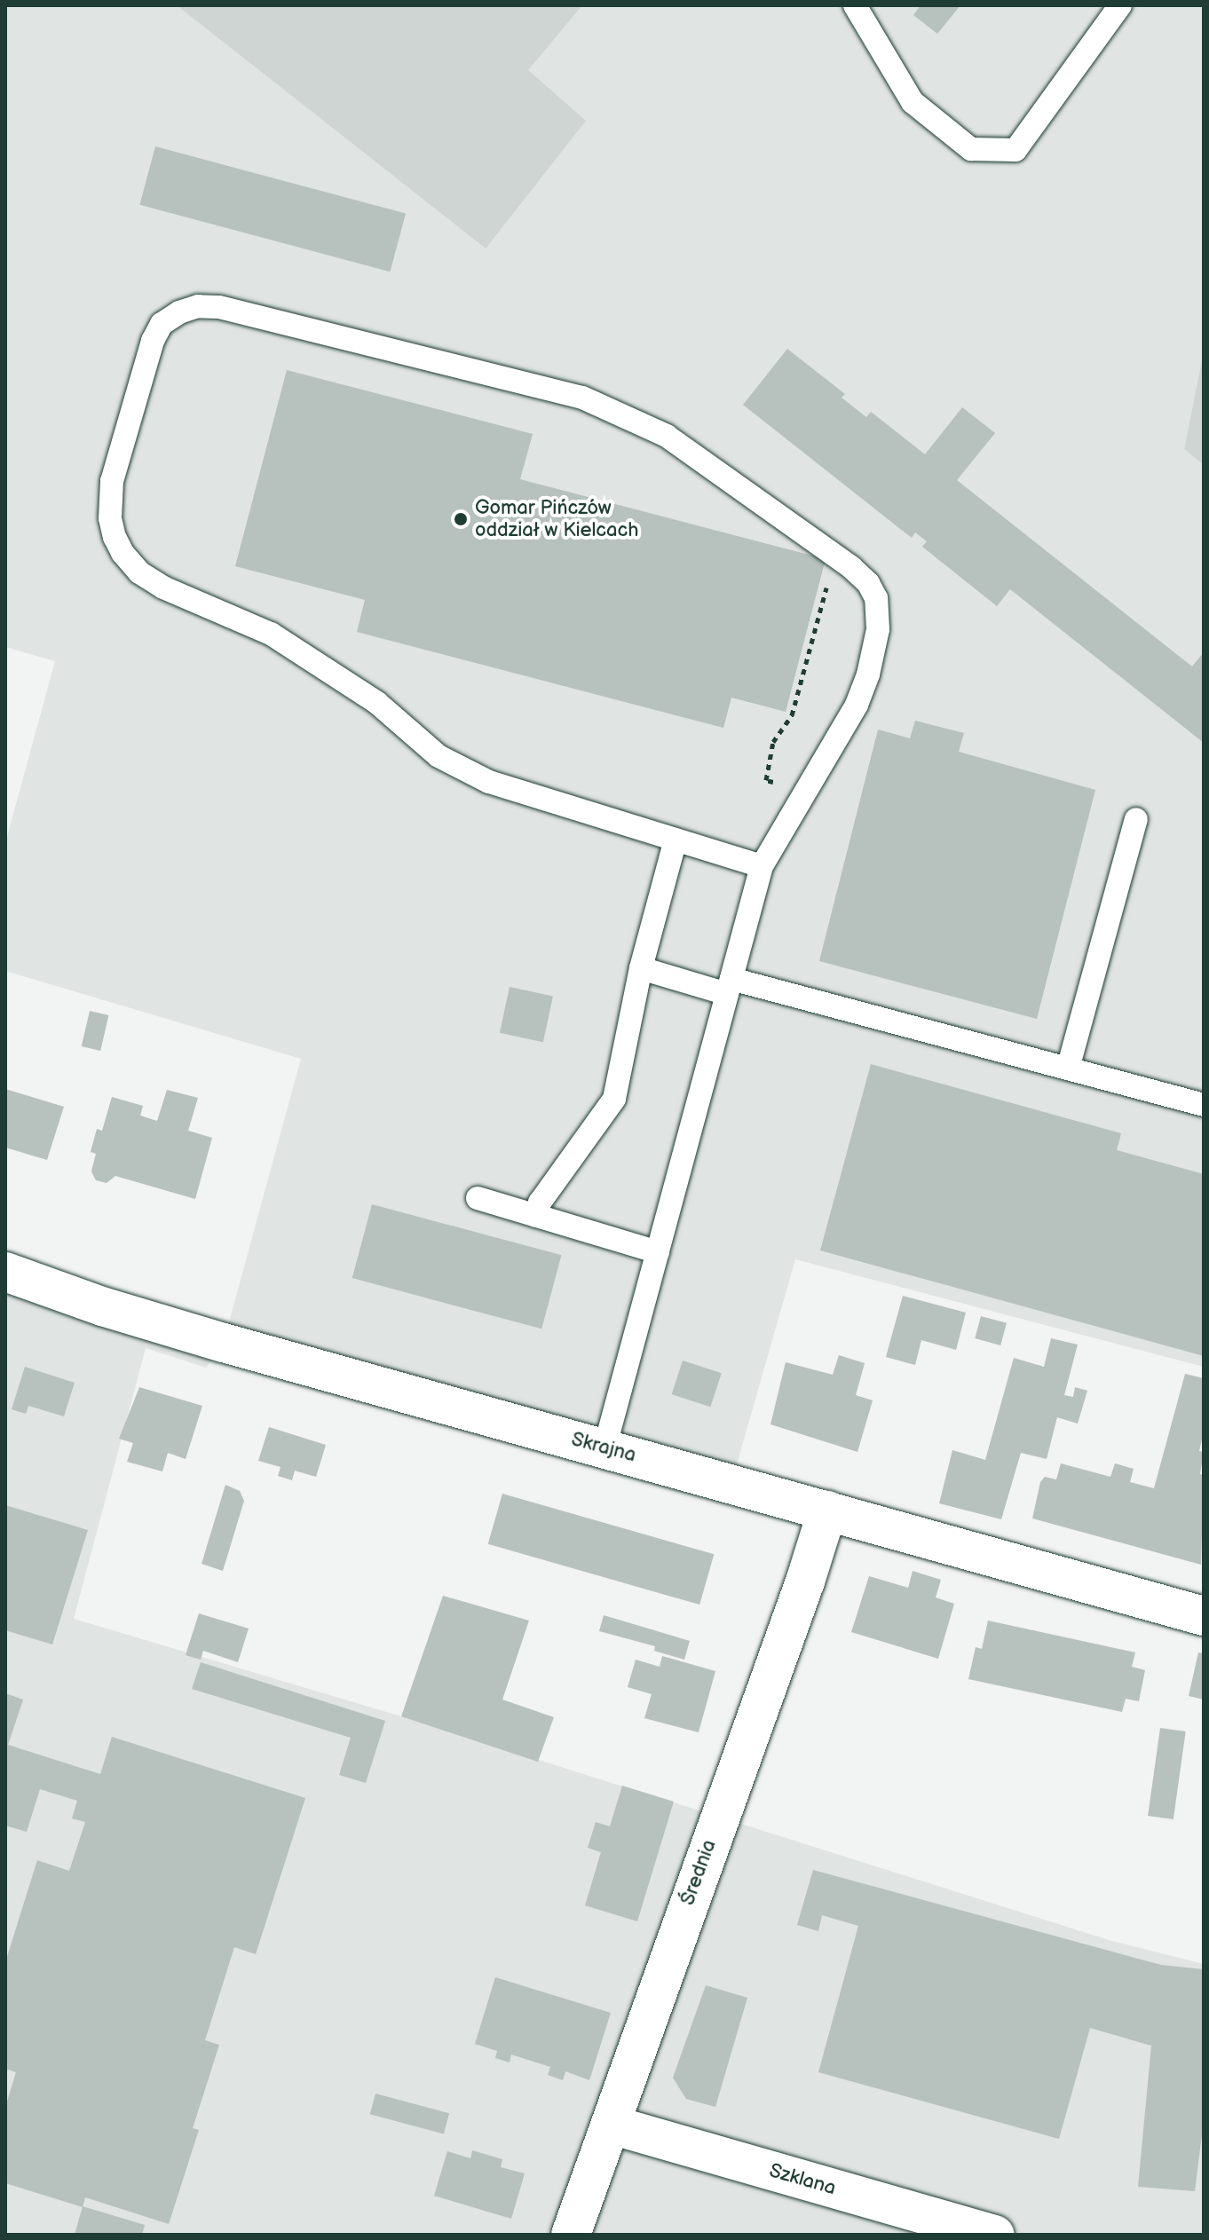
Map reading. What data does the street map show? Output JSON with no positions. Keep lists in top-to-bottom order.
{
  "streets": {
    "street": ["Skrajna", "Średnia", "Szklana"]
  },
  "crossings": [
    ["Skrajna", "Średnia"],
    ["Średnia", "Szklana"]
  ],
  "places": ["Gomar Pińczów oddział w Kielcach"]
}
